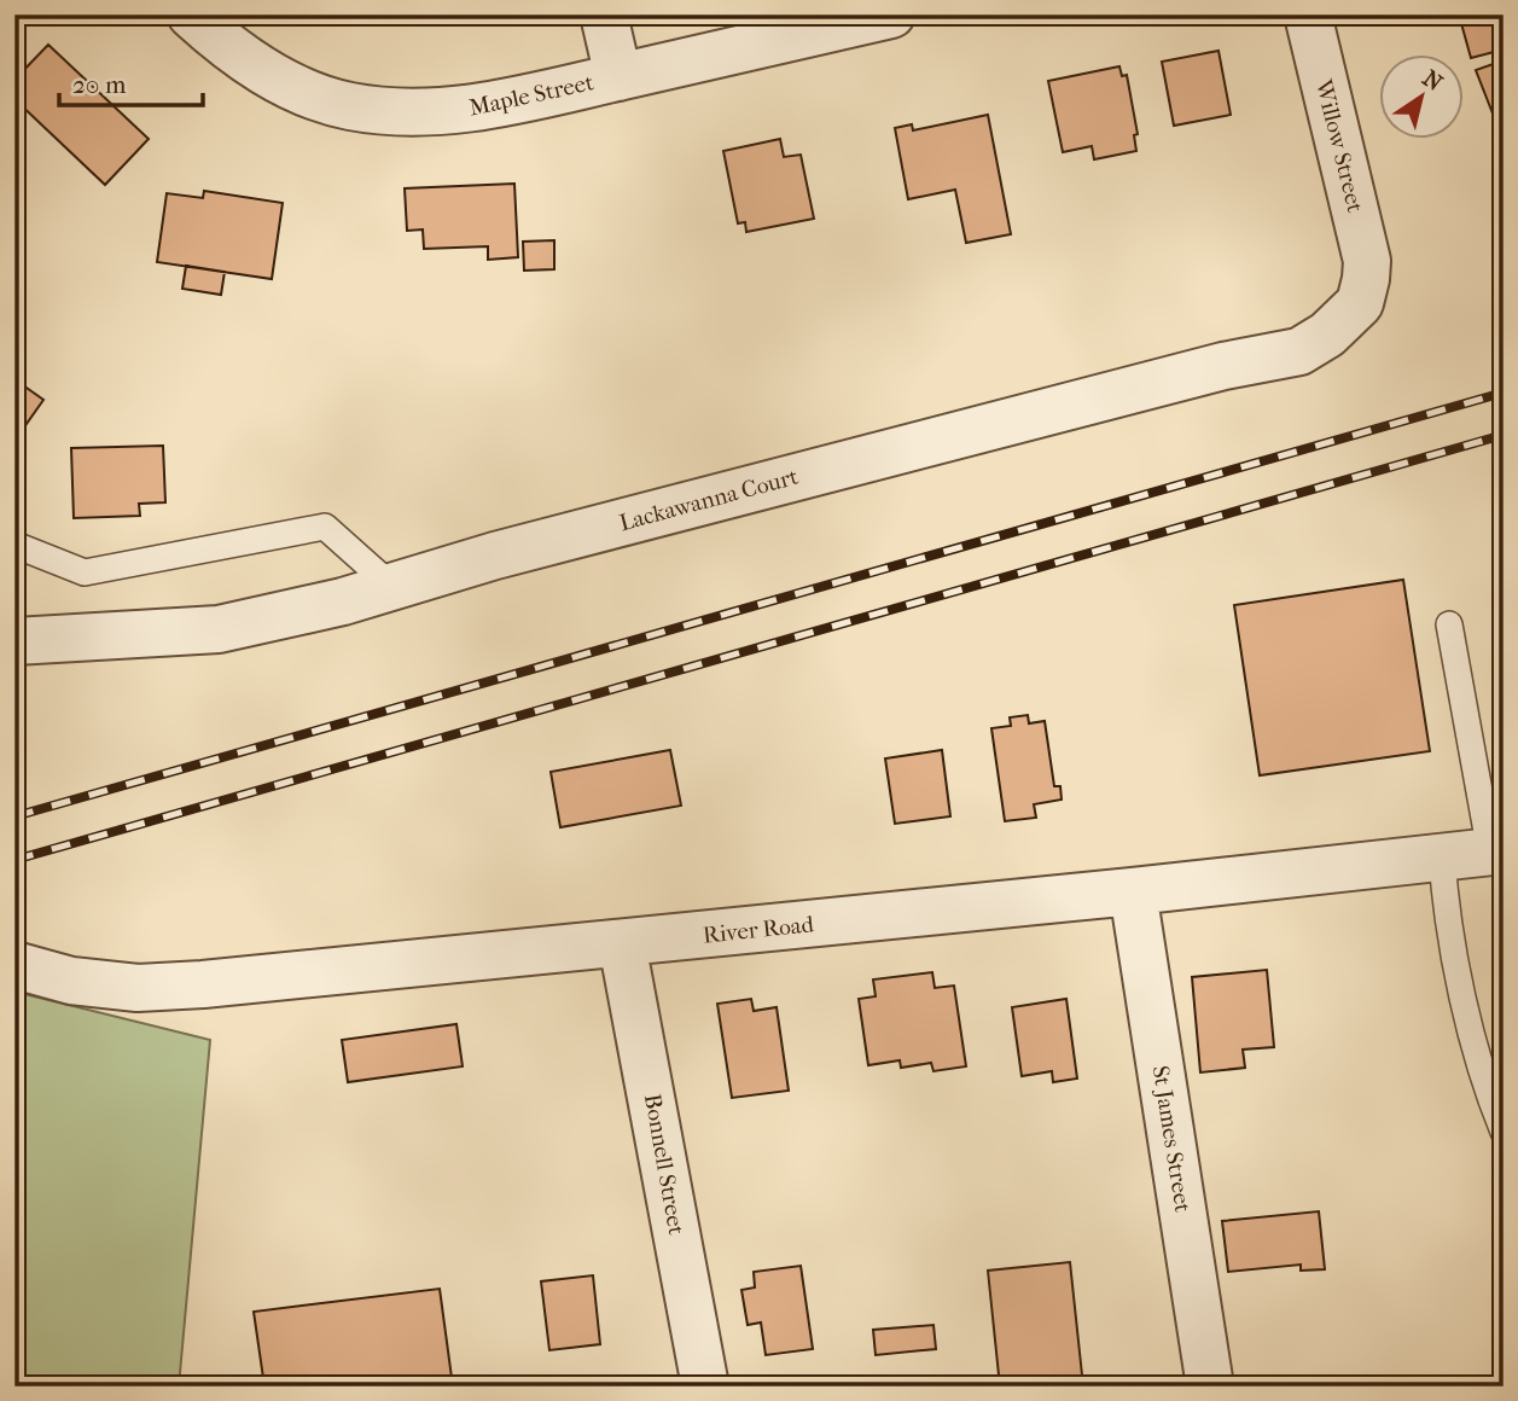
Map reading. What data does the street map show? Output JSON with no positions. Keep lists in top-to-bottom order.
{
  "streets": {
    "street": [
      "Maple Street",
      "Willow Street",
      "Lackawanna Court",
      "River Road",
      "St James Street",
      "Bonnell Street"
    ]
  },
  "crossings": [
    ["Willow Street", "Lackawanna Court"],
    ["River Road", "St James Street"],
    ["River Road", "Bonnell Street"]
  ],
  "scale_bar": "20 m",
  "north": "top right"
}
